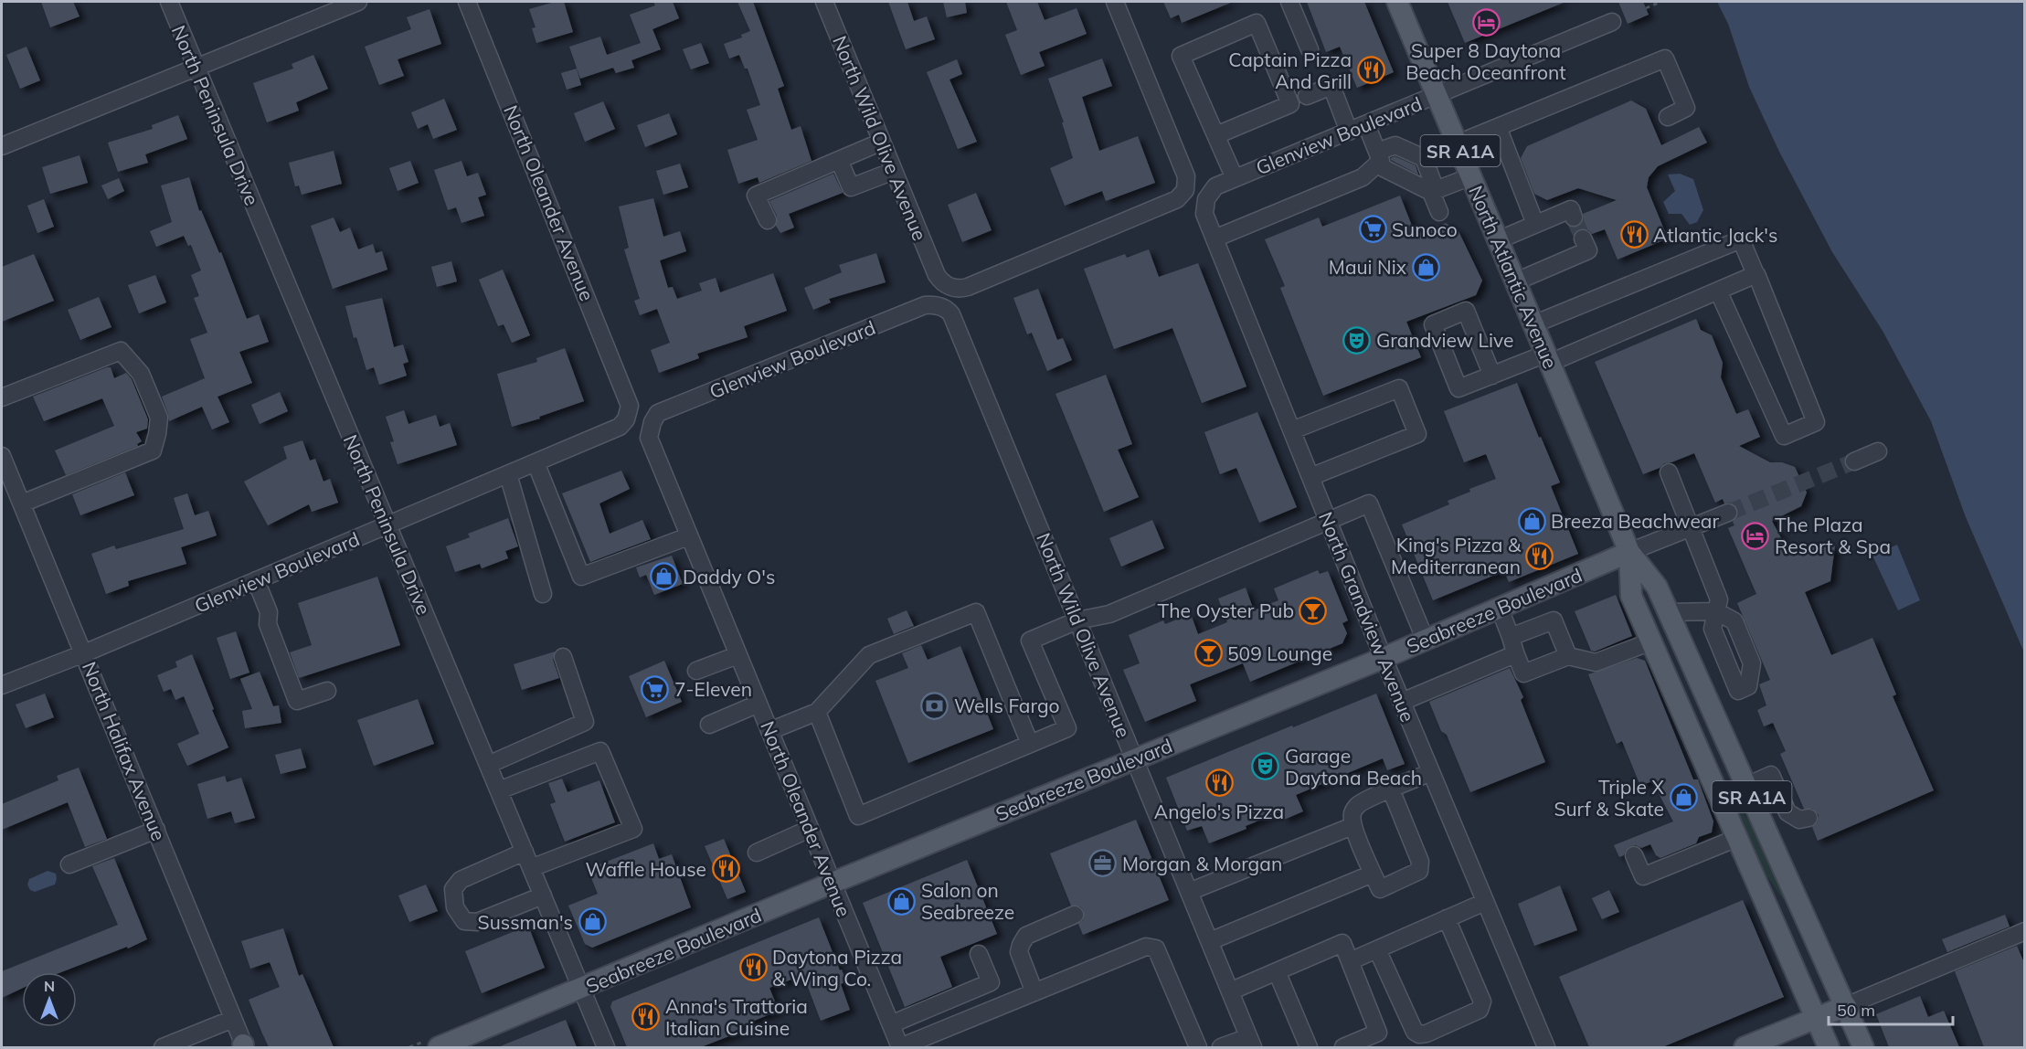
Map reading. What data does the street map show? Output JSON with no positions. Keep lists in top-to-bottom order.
{
  "streets": {
    "main road": ["SR A1A", "North Atlantic Avenue", "Seabreeze Boulevard"],
    "street": [
      "North Peninsula Drive",
      "Glenview Boulevard",
      "North Wild Olive Avenue",
      "North Oleander Avenue",
      "North Grandview Avenue",
      "North Halifax Avenue"
    ]
  },
  "crossings": [
    ["North Peninsula Drive", "Glenview Boulevard"],
    ["North Peninsula Drive", "Seabreeze Boulevard"],
    ["Glenview Boulevard", "North Wild Olive Avenue"],
    ["Glenview Boulevard", "North Oleander Avenue"],
    ["Glenview Boulevard", "North Atlantic Avenue"],
    ["Glenview Boulevard", "North Grandview Avenue"],
    ["Glenview Boulevard", "North Halifax Avenue"],
    ["North Wild Olive Avenue", "Seabreeze Boulevard"],
    ["North Oleander Avenue", "Seabreeze Boulevard"],
    ["North Atlantic Avenue", "Seabreeze Boulevard"],
    ["Seabreeze Boulevard", "North Grandview Avenue"]
  ],
  "places": {
    "hotel": ["Super 8 Daytona Beach Oceanfront", "The Plaza Resort & Spa"],
    "restaurant": [
      "Captain Pizza And Grill",
      "Atlantic Jack's",
      "King's Pizza & Mediterranean",
      "Angelo's Pizza",
      "Waffle House",
      "Daytona Pizza & Wing Co.",
      "Anna's Trattoria Italian Cuisine"
    ],
    "supermarket": ["Sunoco", "7-Eleven"],
    "shop": [
      "Maui Nix",
      "Breeza Beachwear",
      "Daddy O's",
      "Triple X Surf & Skate",
      "Salon on Seabreeze",
      "Sussman's"
    ],
    "theatre": ["Grandview Live", "Garage Daytona Beach"],
    "bar": ["The Oyster Pub", "509 Lounge"],
    "bank": ["Wells Fargo"],
    "office": ["Morgan & Morgan"]
  },
  "scale_bar": "50 m",
  "north": "top"
}
